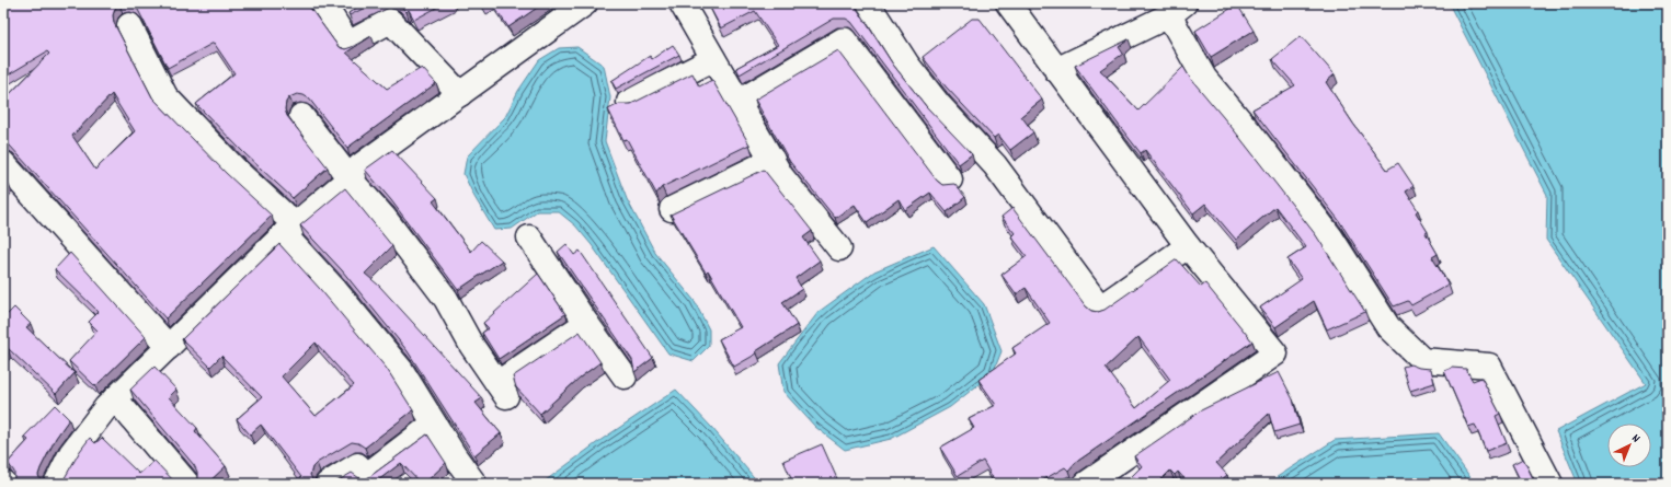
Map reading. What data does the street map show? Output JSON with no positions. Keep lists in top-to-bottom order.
{
  "north": "top right"
}
